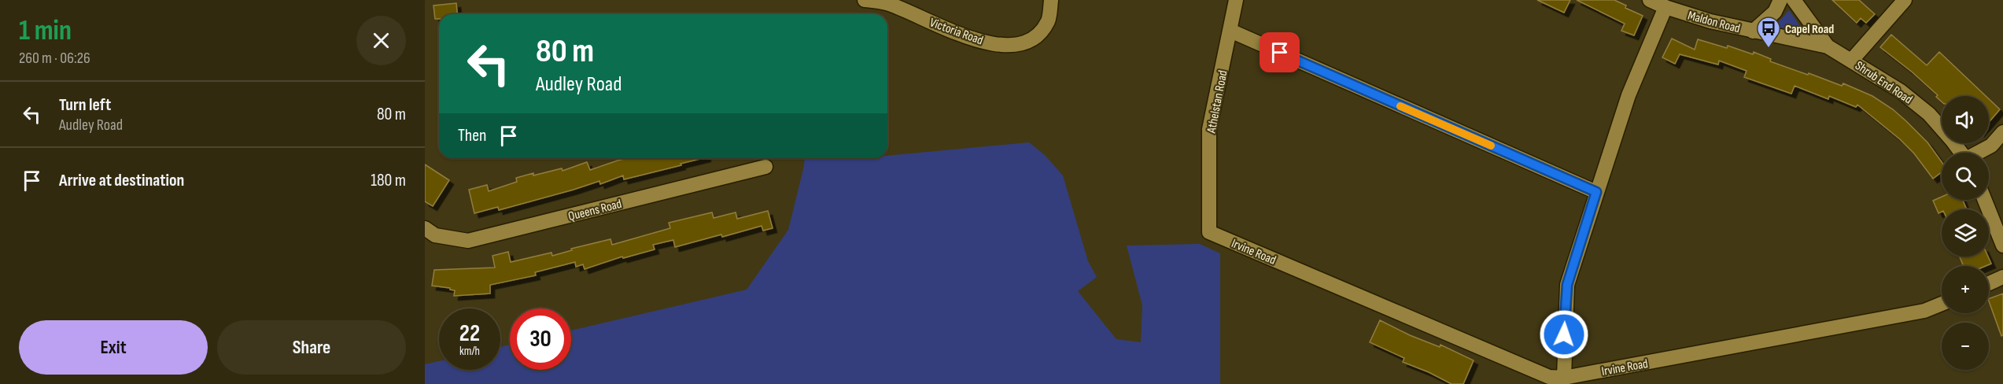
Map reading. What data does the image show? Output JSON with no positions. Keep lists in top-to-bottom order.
{
  "streets": {
    "street": [
      "Maldon Road",
      "Victoria Road",
      "Shrub End Road",
      "Athelstan Road",
      "Queens Road",
      "Irvine Road"
    ]
  },
  "crossings": [
    ["Maldon Road", "Shrub End Road"],
    ["Athelstan Road", "Irvine Road"]
  ],
  "places": {
    "bus stop": ["Capel Road"]
  },
  "page": {
    "heading": ["1 min", "260 m · 06:26"],
    "turn": ["80 m", "Audley Road"],
    "list": [
      {
        "name": "Turn left",
        "note": "Audley Road",
        "value": "80 m"
      },
      {
        "name": "Arrive at destination",
        "value": "180 m"
      }
    ],
    "map_buttons": ["+", "−"],
    "then": "Then",
    "speed": "22 km/h",
    "limit": "30",
    "buttons": ["Exit", "Share"]
  }
}
